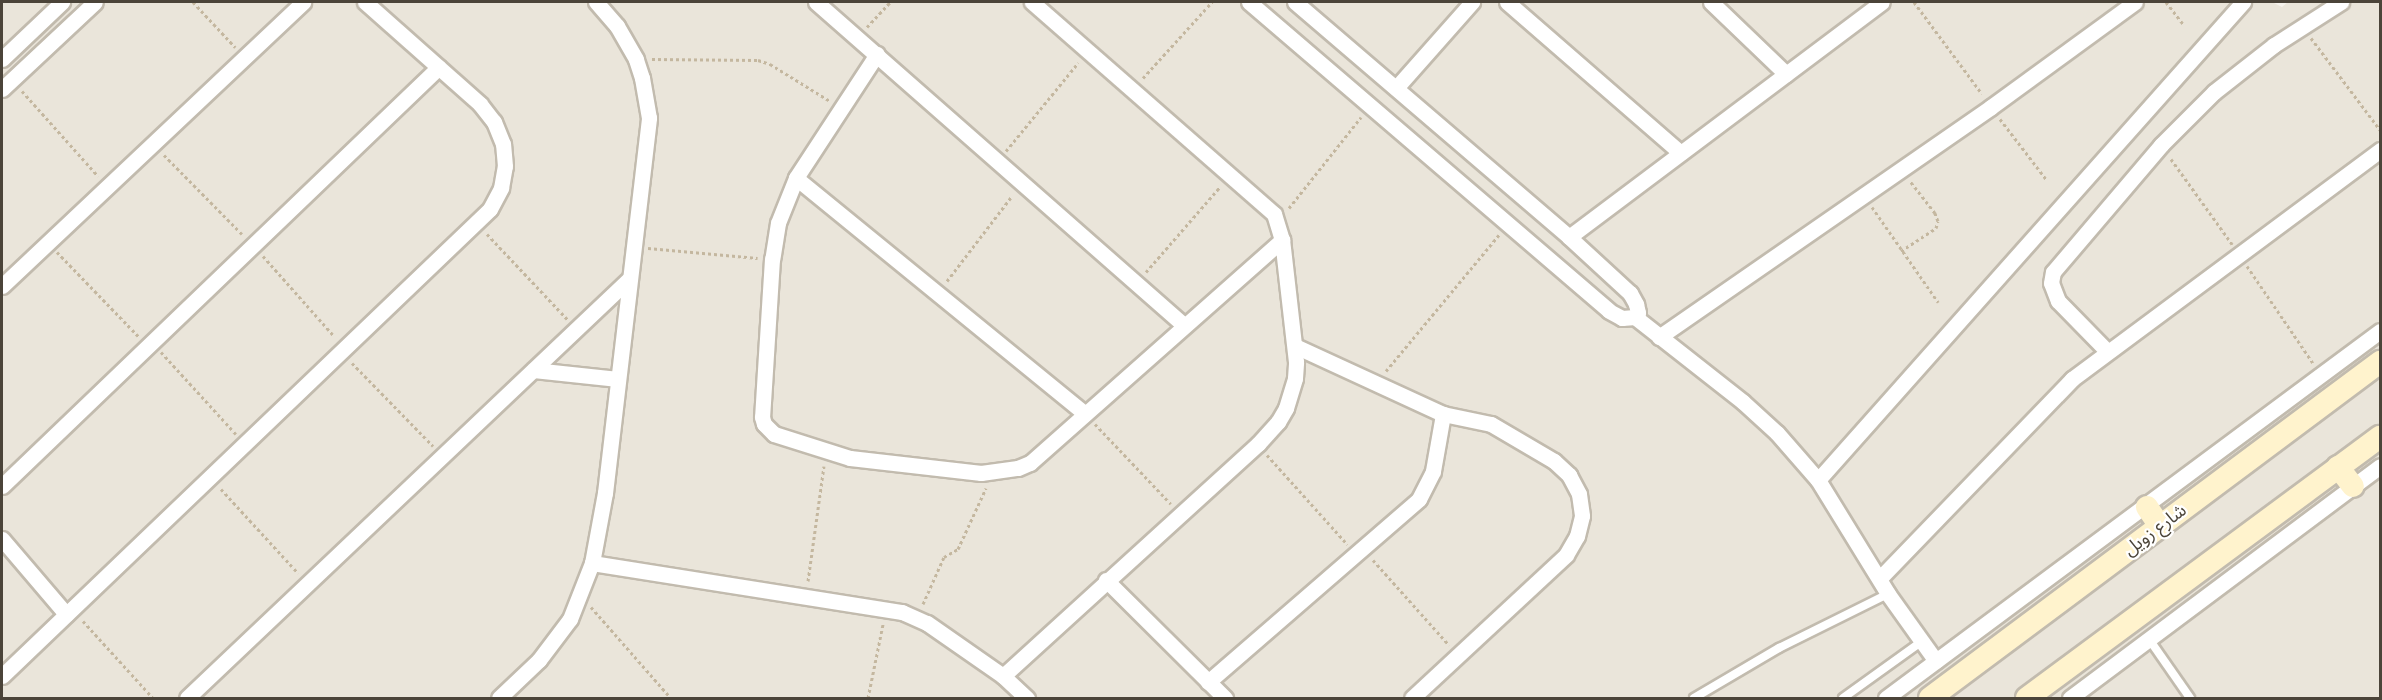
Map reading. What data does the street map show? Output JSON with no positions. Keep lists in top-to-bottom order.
{
  "streets": {
    "main road": ["شارع زويل"]
  }
}
